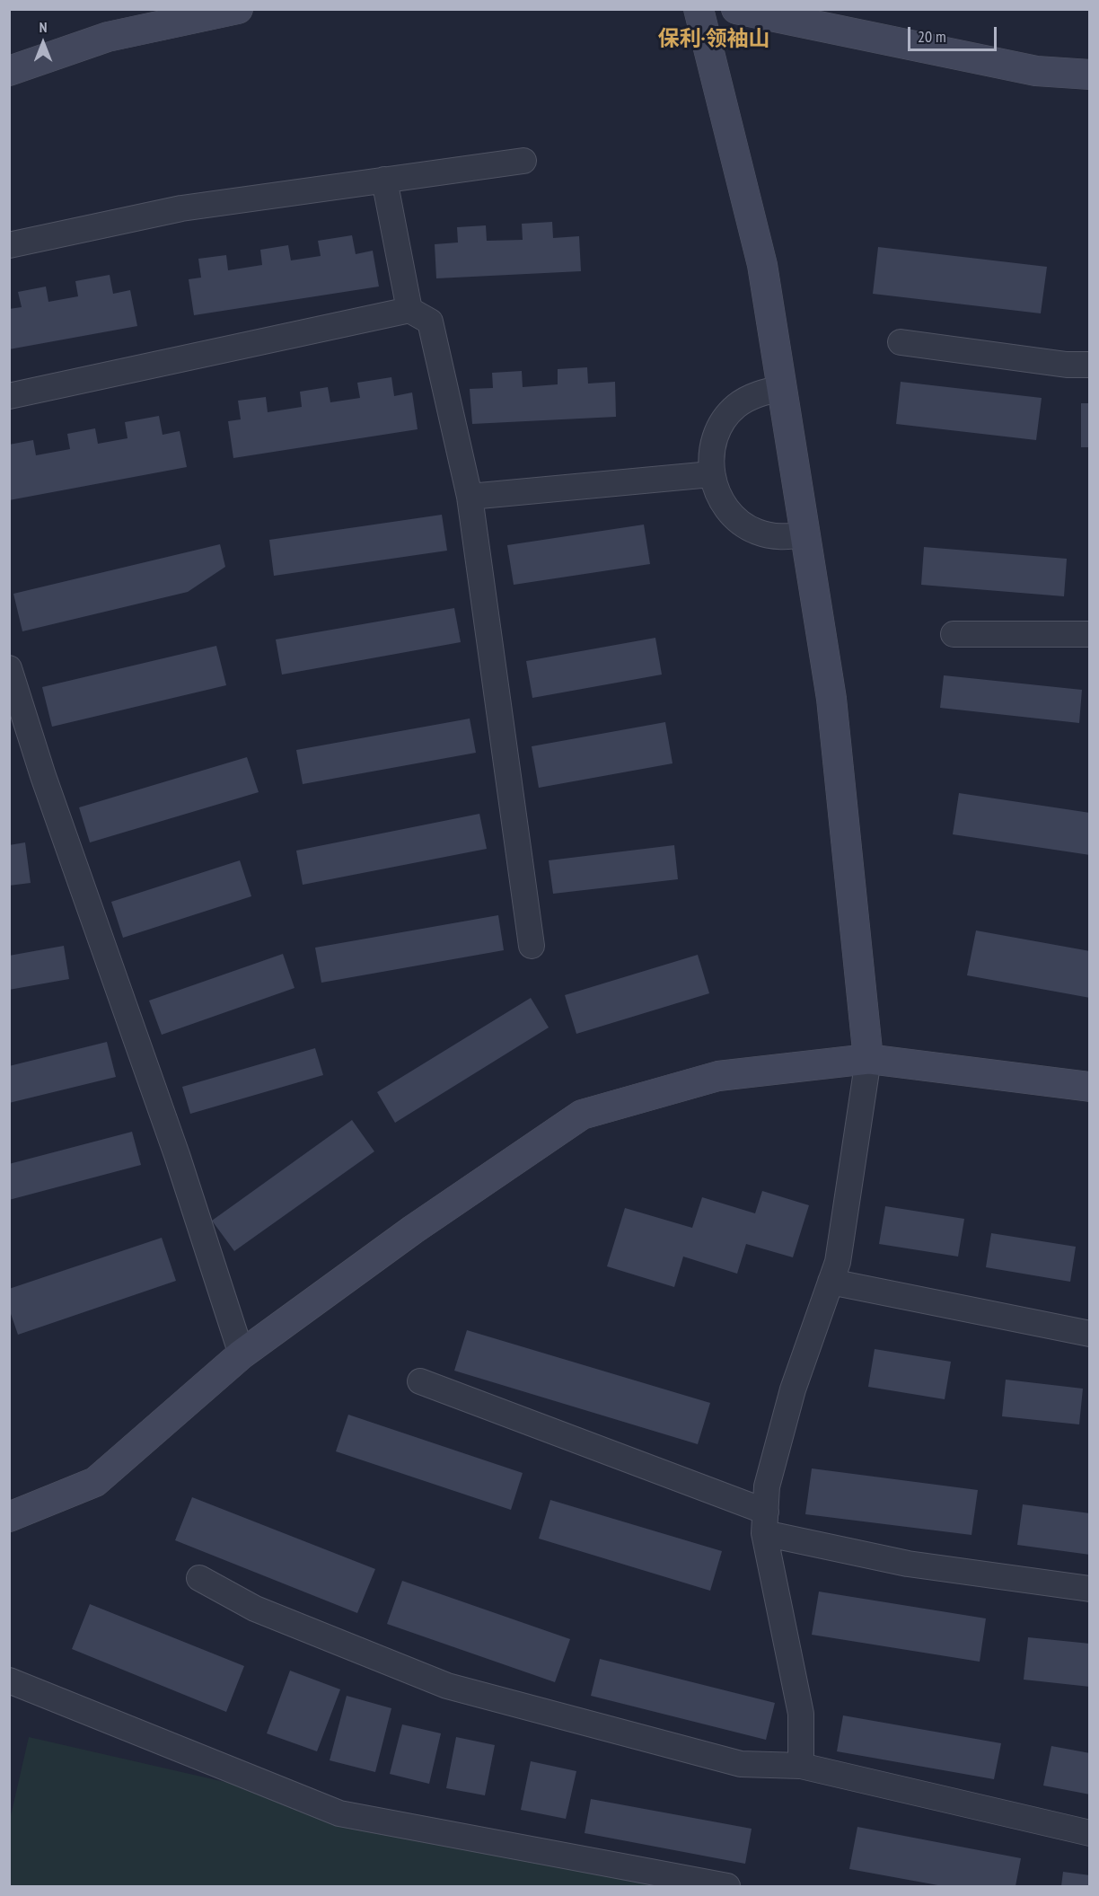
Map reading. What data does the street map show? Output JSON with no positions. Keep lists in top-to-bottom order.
{
  "districts": ["保利·领袖山"],
  "scale_bar": "20 m",
  "north": "top"
}
